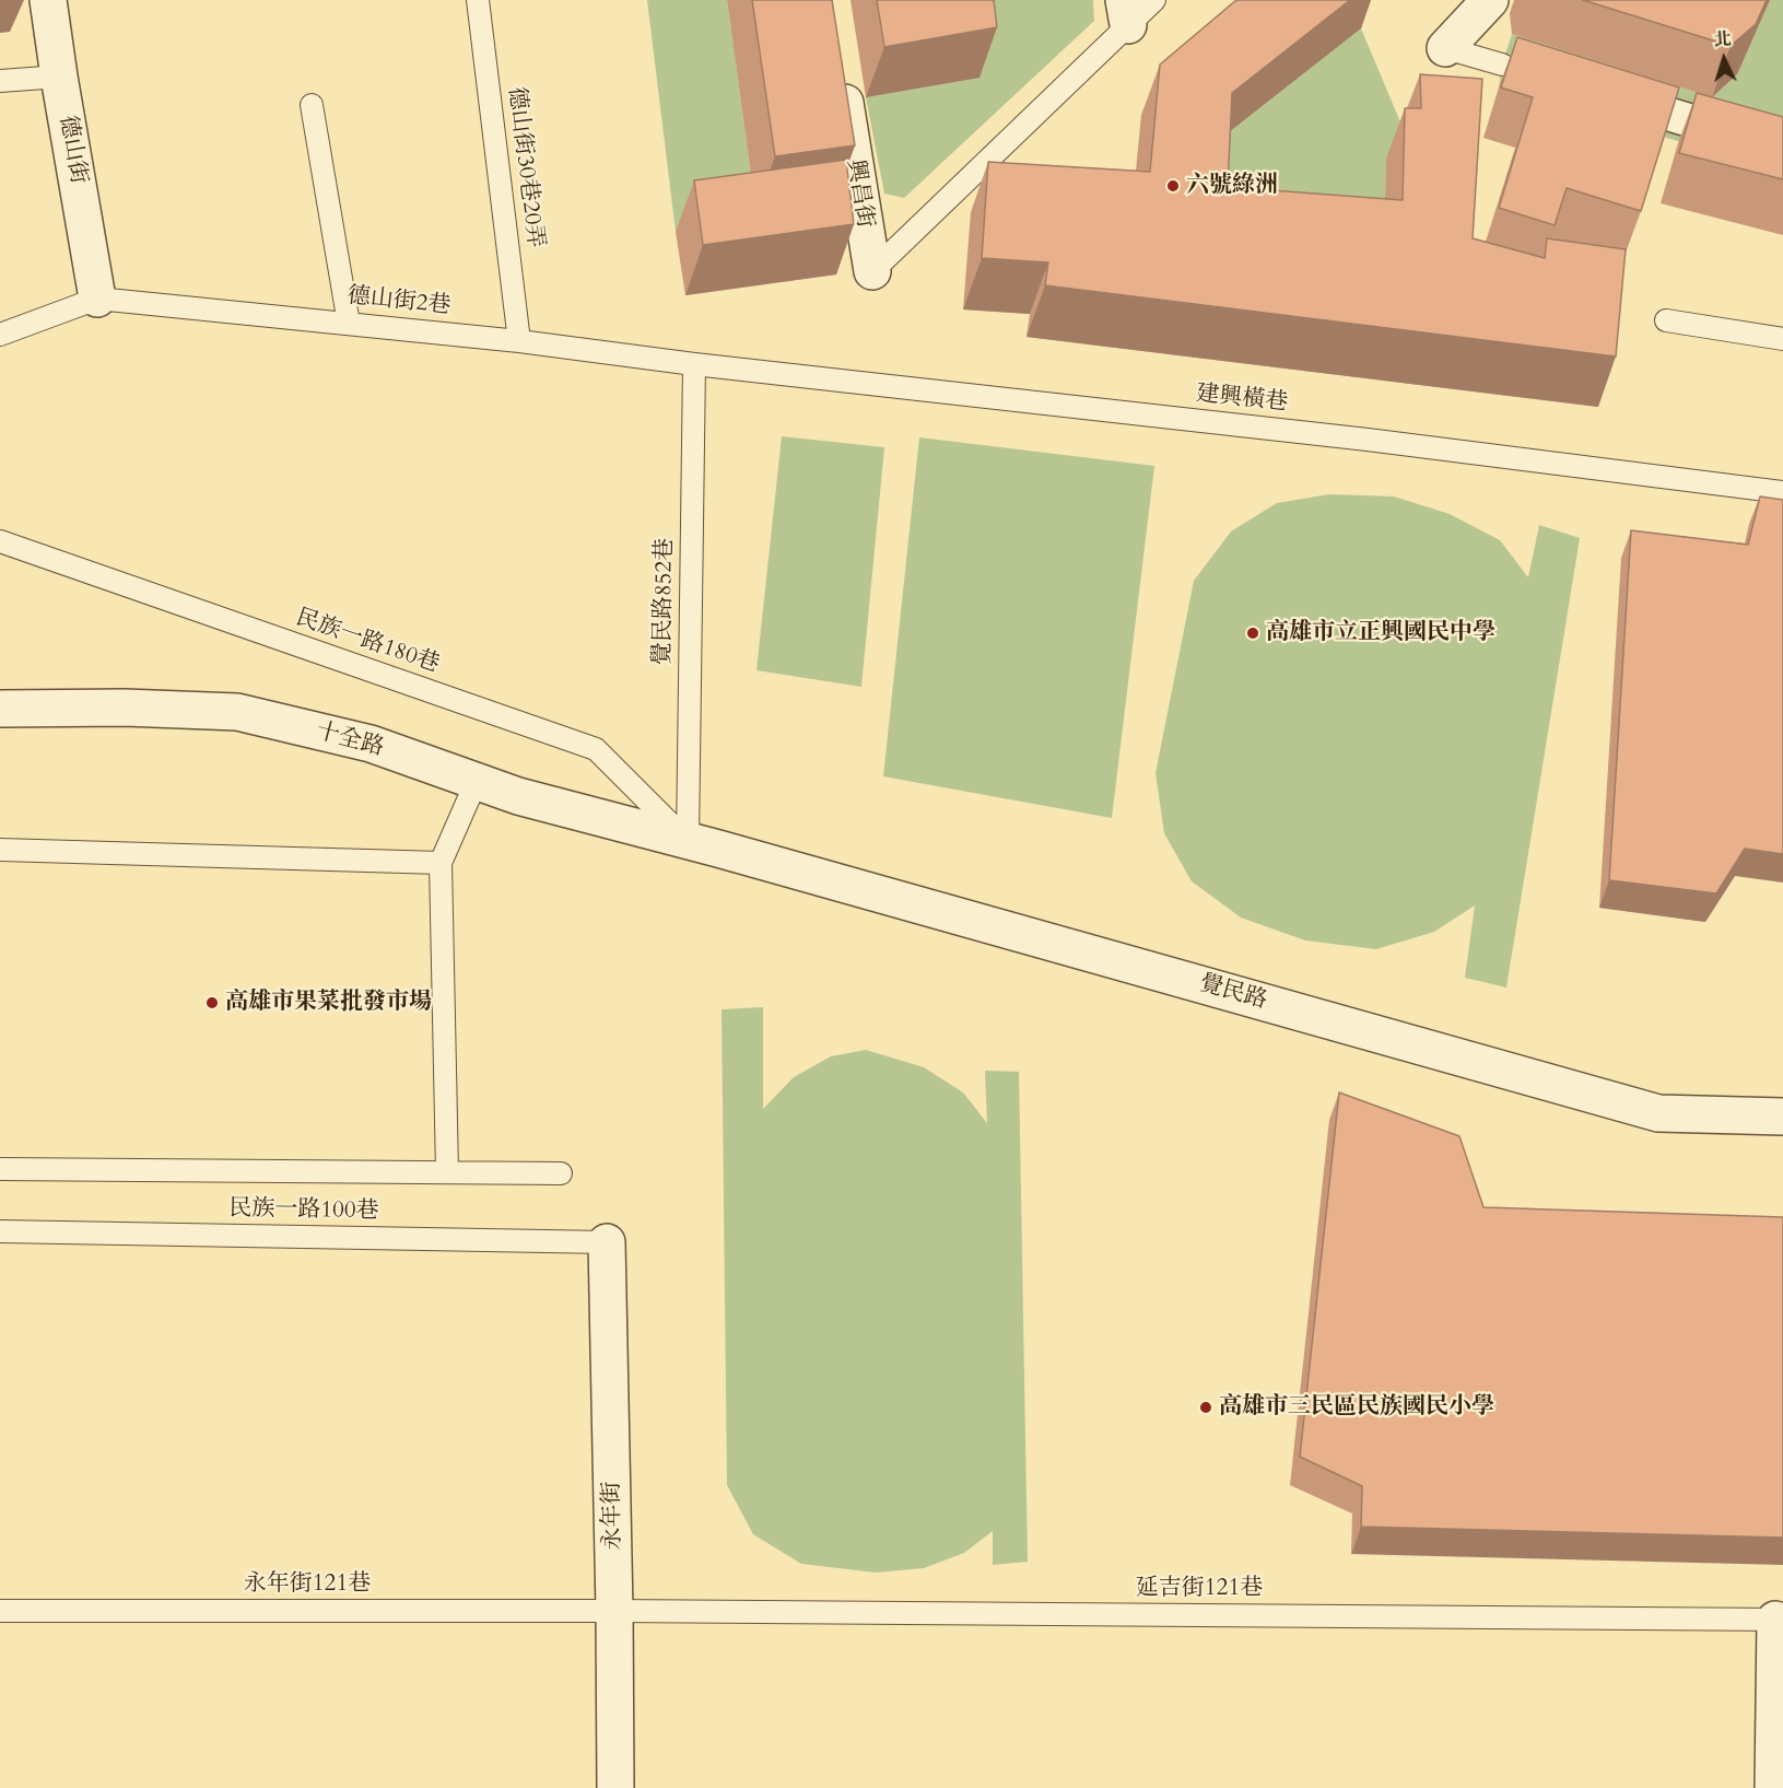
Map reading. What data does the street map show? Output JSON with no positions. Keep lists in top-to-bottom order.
{
  "streets": {
    "street": [
      "德山街",
      "興昌街",
      "十全路",
      "覺民路",
      "永年街"
    ],
    "lane": [
      "德山街30巷20弄",
      "德山街2巷",
      "建興橫巷",
      "覺民路852巷",
      "民族一路180巷",
      "民族一路100巷",
      "永年街121巷",
      "延吉街121巷"
    ]
  },
  "crossings": [
    ["德山街", "德山街2巷"],
    ["德山街30巷20弄", "德山街2巷"],
    ["德山街2巷", "建興橫巷"],
    ["德山街2巷", "覺民路852巷"],
    ["建興橫巷", "覺民路852巷"],
    ["覺民路852巷", "民族一路180巷"],
    ["覺民路852巷", "十全路"],
    ["覺民路852巷", "覺民路"],
    ["民族一路180巷", "十全路"],
    ["民族一路180巷", "覺民路"],
    ["十全路", "覺民路"],
    ["民族一路100巷", "永年街"],
    ["永年街", "永年街121巷"],
    ["永年街", "延吉街121巷"],
    ["永年街121巷", "延吉街121巷"]
  ],
  "places": [
    "六號綠洲",
    "高雄市立正興國民中學",
    "高雄市果菜批發市場",
    "高雄市三民區民族國民小學"
  ],
  "north": "top"
}
